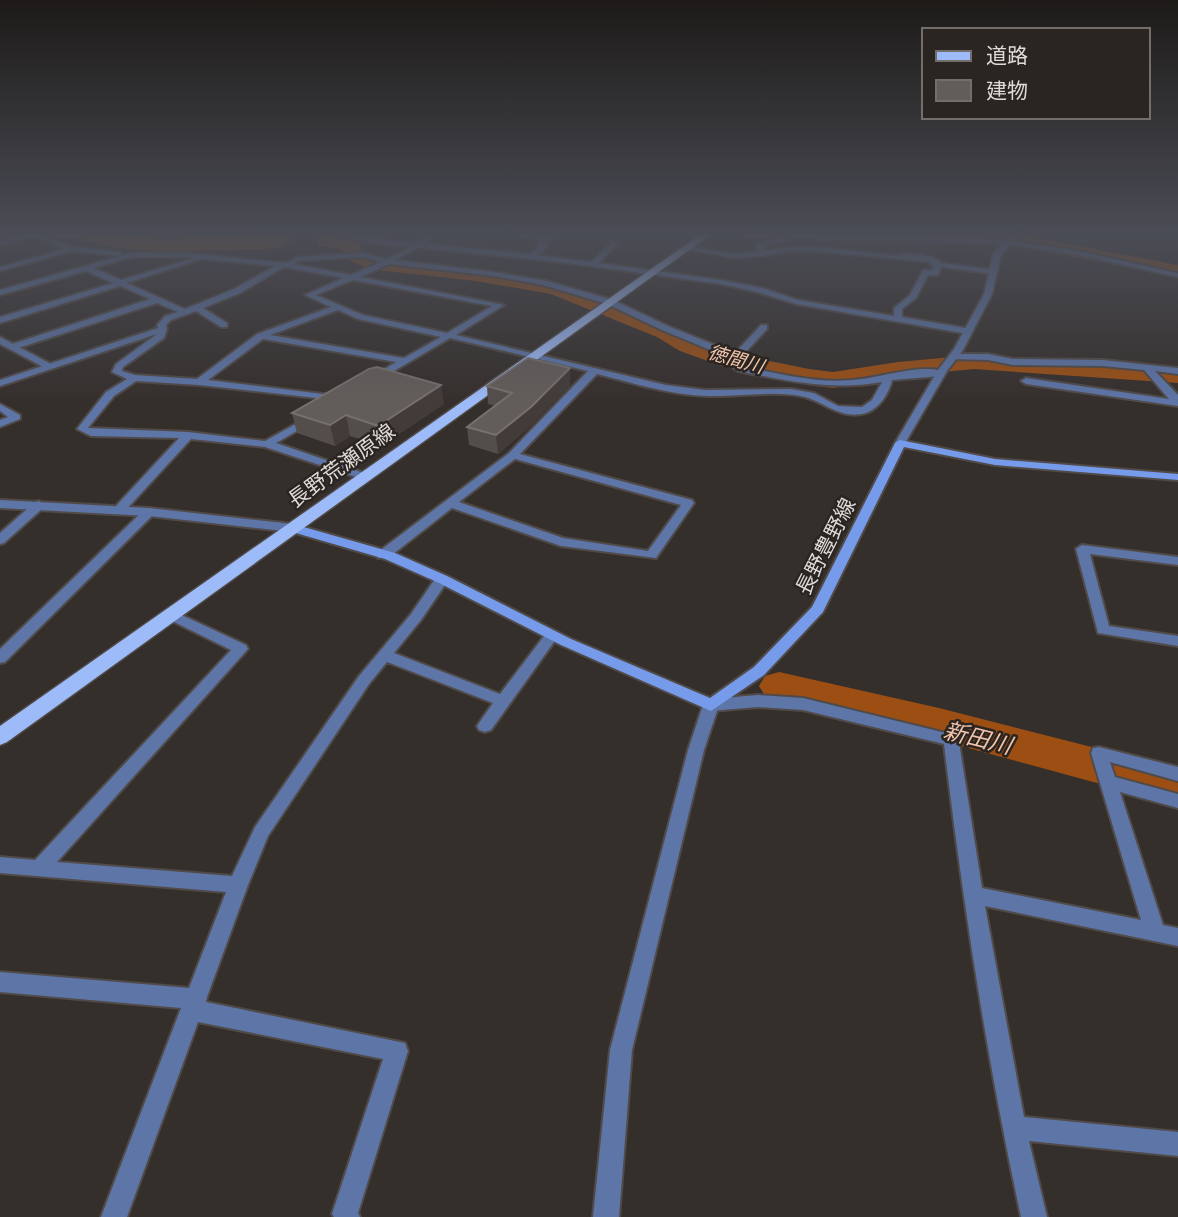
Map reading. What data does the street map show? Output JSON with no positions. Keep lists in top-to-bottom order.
{
  "streets": {
    "main road": ["長野荒瀬原線", "長野豊野線"]
  },
  "water": ["徳間川", "新田川"],
  "legend": ["道路", "建物"]
}
